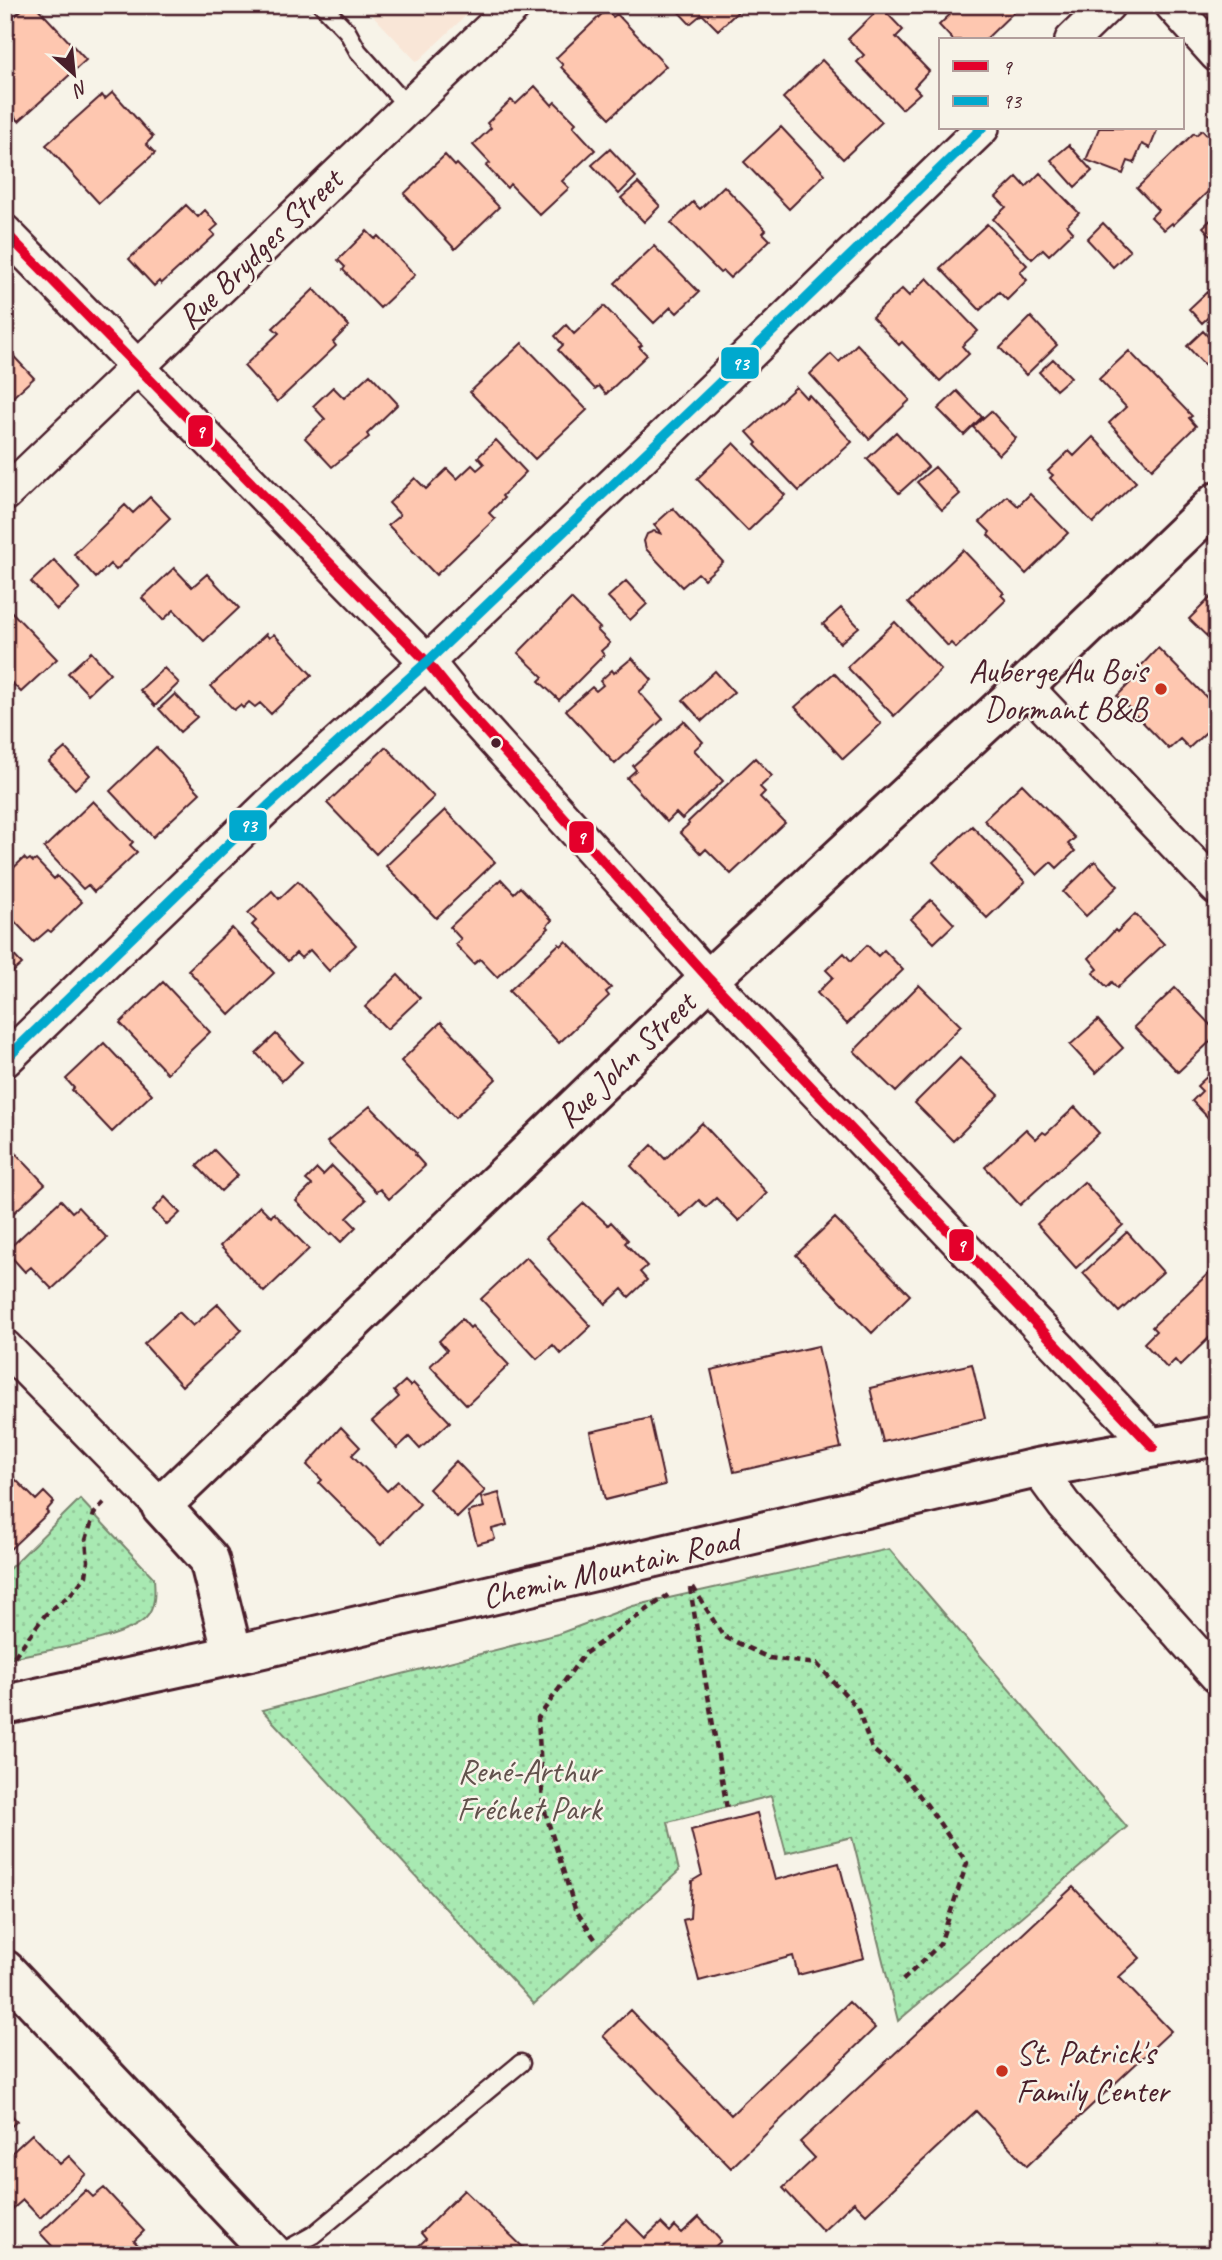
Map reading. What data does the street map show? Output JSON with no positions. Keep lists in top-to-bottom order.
{
  "streets": {
    "street": ["Rue Brydges Street", "Rue John Street", "Chemin Mountain Road"]
  },
  "parks": ["René-Arthur Fréchet Park"],
  "places": ["Auberge Au Bois Dormant B&B", "St. Patrick's Family Center"],
  "lines": ["transit line 93", "transit line 9"],
  "legend": ["9", "93"],
  "north": "bottom right"
}
